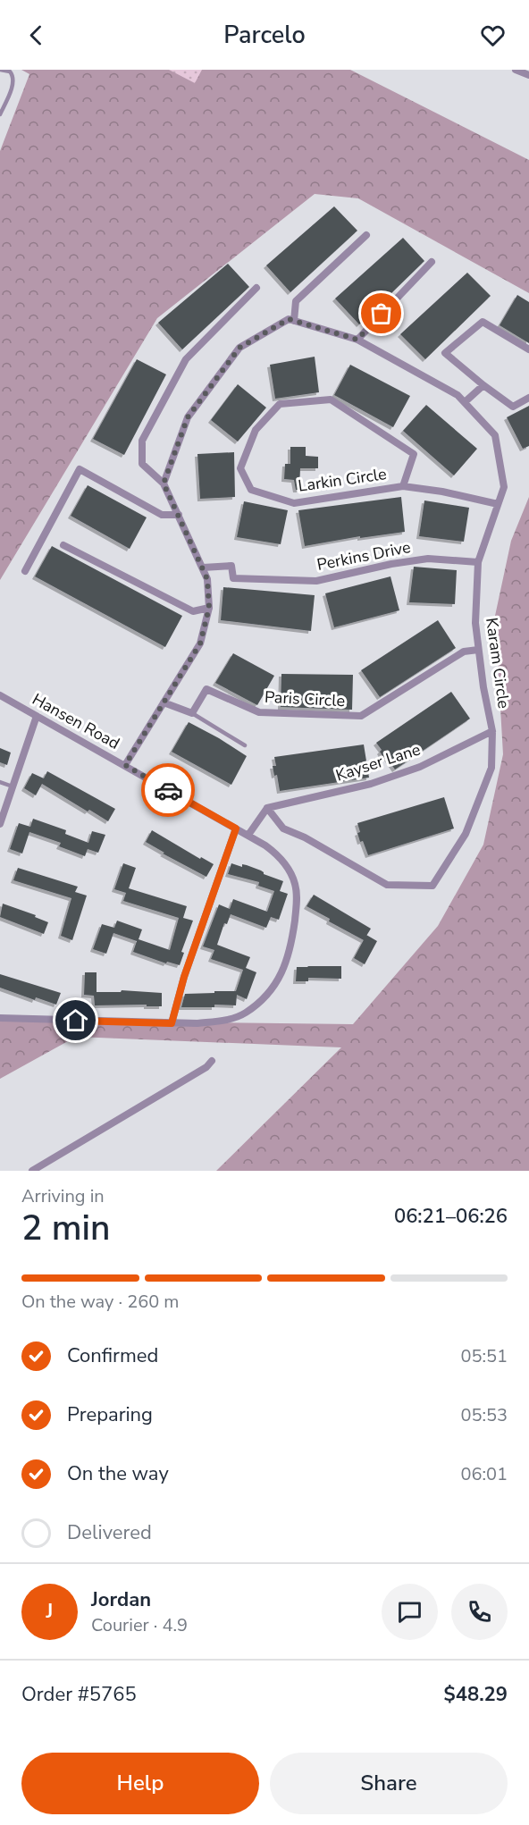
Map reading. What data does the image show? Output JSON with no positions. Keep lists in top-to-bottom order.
{
  "streets": {
    "street": [
      "Larkin Circle",
      "Perkins Drive",
      "Karam Circle",
      "Paris Circle",
      "Hansen Road",
      "Kayser Lane"
    ]
  },
  "crossings": [
    ["Larkin Circle", "Karam Circle"],
    ["Perkins Drive", "Karam Circle"],
    ["Karam Circle", "Paris Circle"],
    ["Karam Circle", "Kayser Lane"]
  ],
  "page": {
    "header": "Parcelo",
    "heading": ["2 min", "Arriving in", "06:21–06:26"],
    "panel": [
      "Jordan",
      "Courier · 4.9",
      "Order #5765",
      "$48.29"
    ],
    "bar": "On the way · 260 m",
    "list": [
      ["Confirmed", "05:51"],
      ["Preparing", "05:53"],
      ["On the way", "06:01"],
      "Delivered"
    ],
    "round": "J",
    "buttons": ["Help", "Share"]
  }
}
